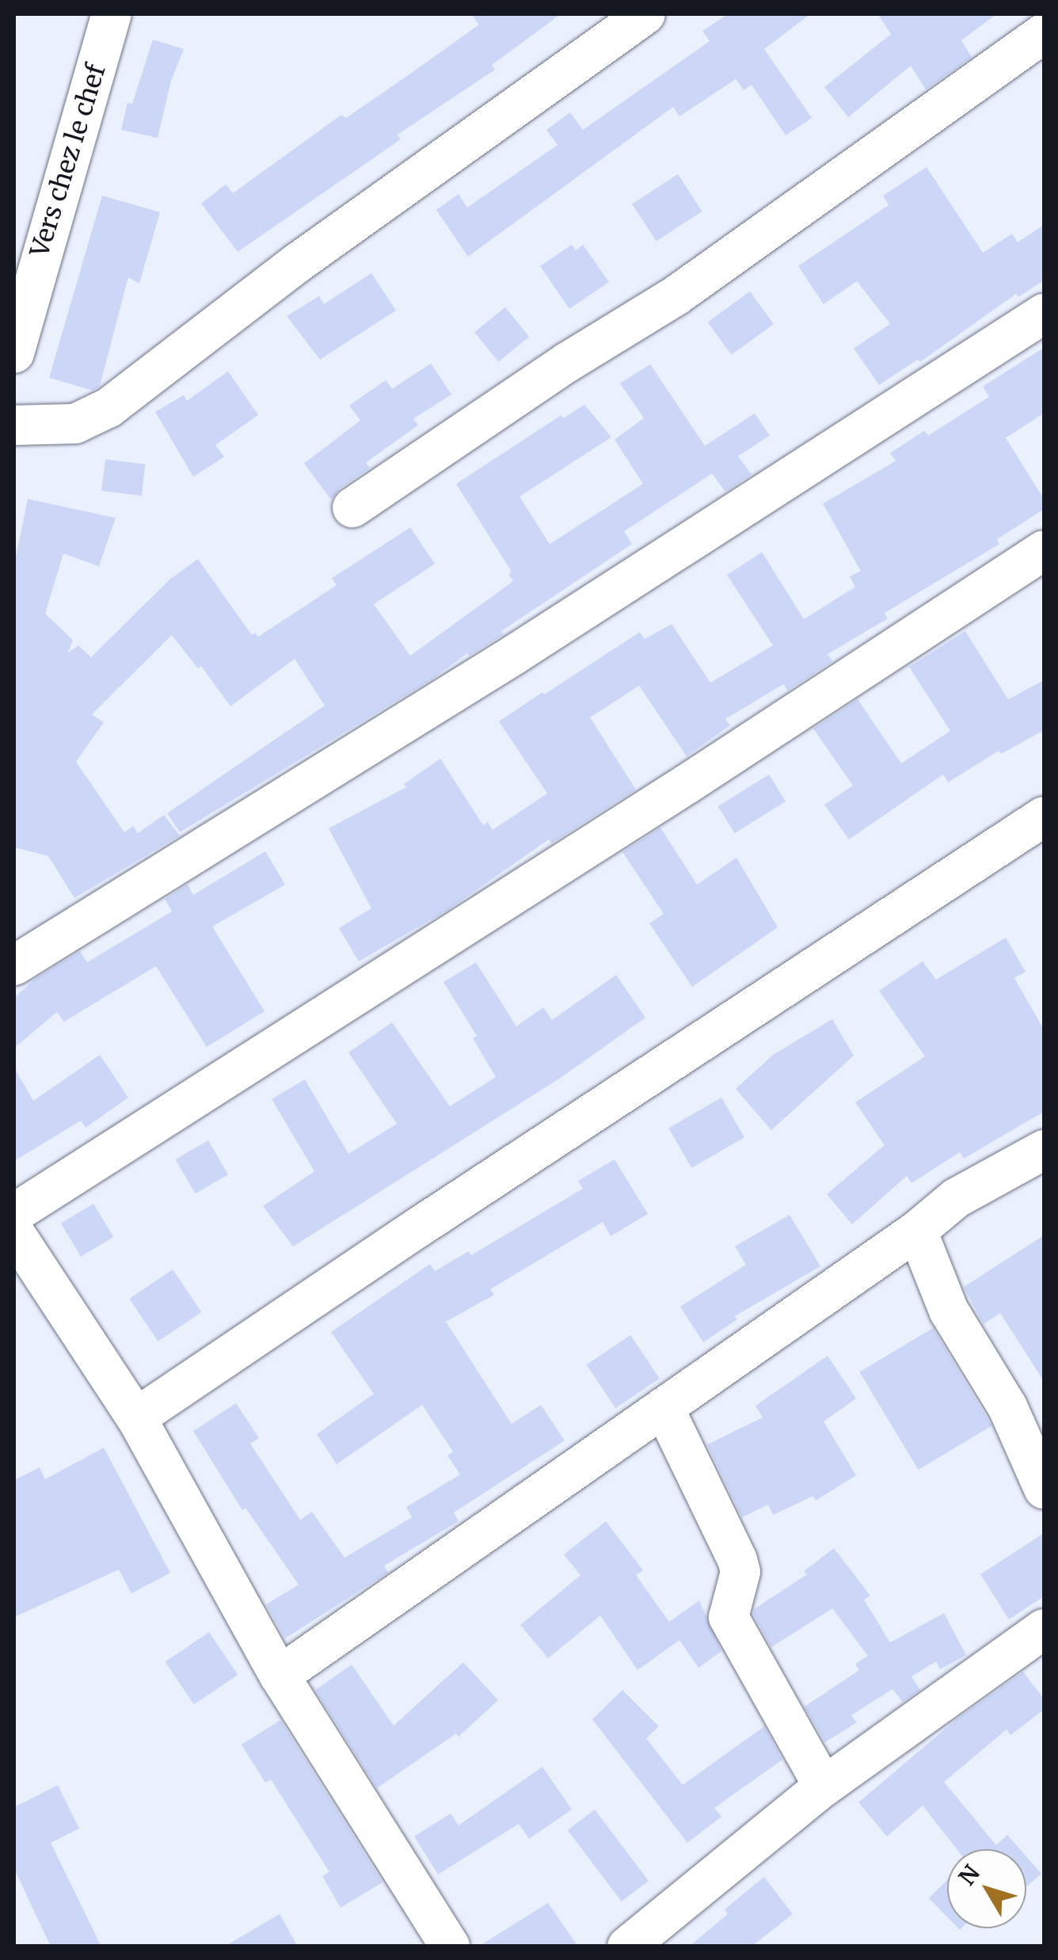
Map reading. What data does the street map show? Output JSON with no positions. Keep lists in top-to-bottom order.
{
  "streets": {
    "street": ["Vers chez le chef"]
  },
  "north": "top left"
}
